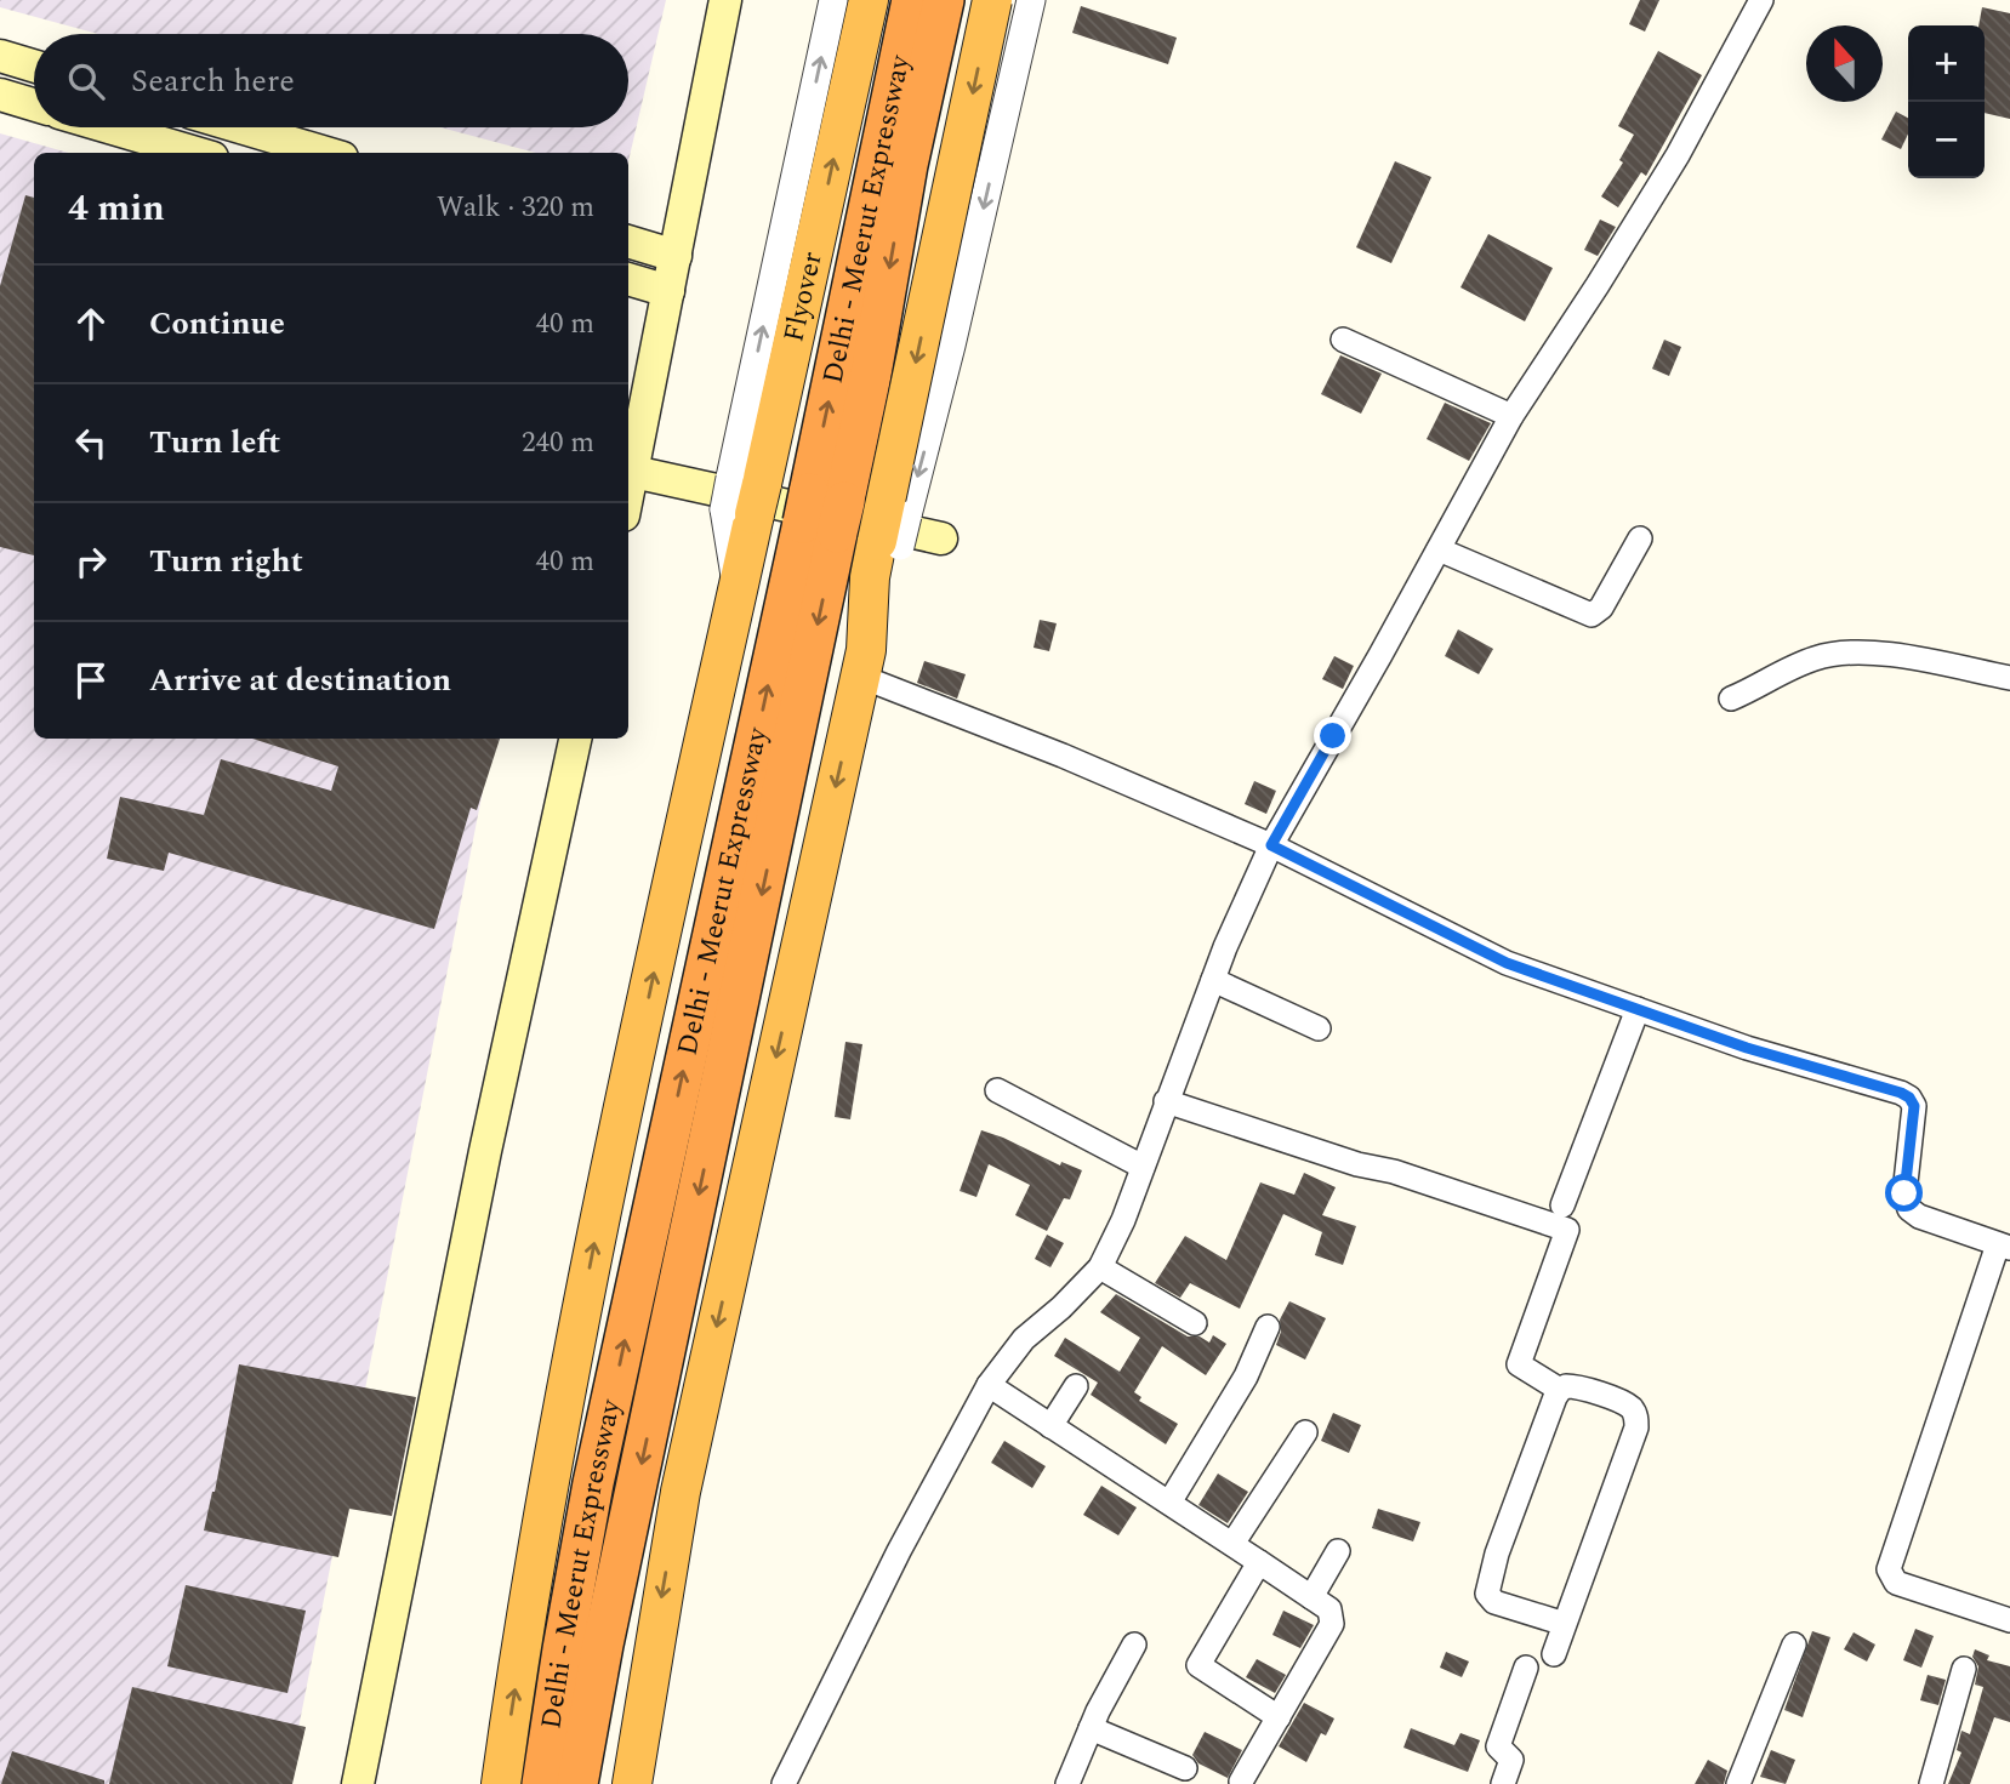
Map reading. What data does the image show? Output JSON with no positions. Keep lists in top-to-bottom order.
{
  "streets": {
    "highway": ["Delhi - Meerut Expressway", "Flyover"]
  },
  "north": "top",
  "page": {
    "map_buttons": ["+", "−"],
    "search": "Search here",
    "heading": ["4 min", "Walk · 320 m"],
    "list": [
      ["Continue", "40 m"],
      ["Turn left", "240 m"],
      ["Turn right", "40 m"],
      "Arrive at destination"
    ]
  }
}
